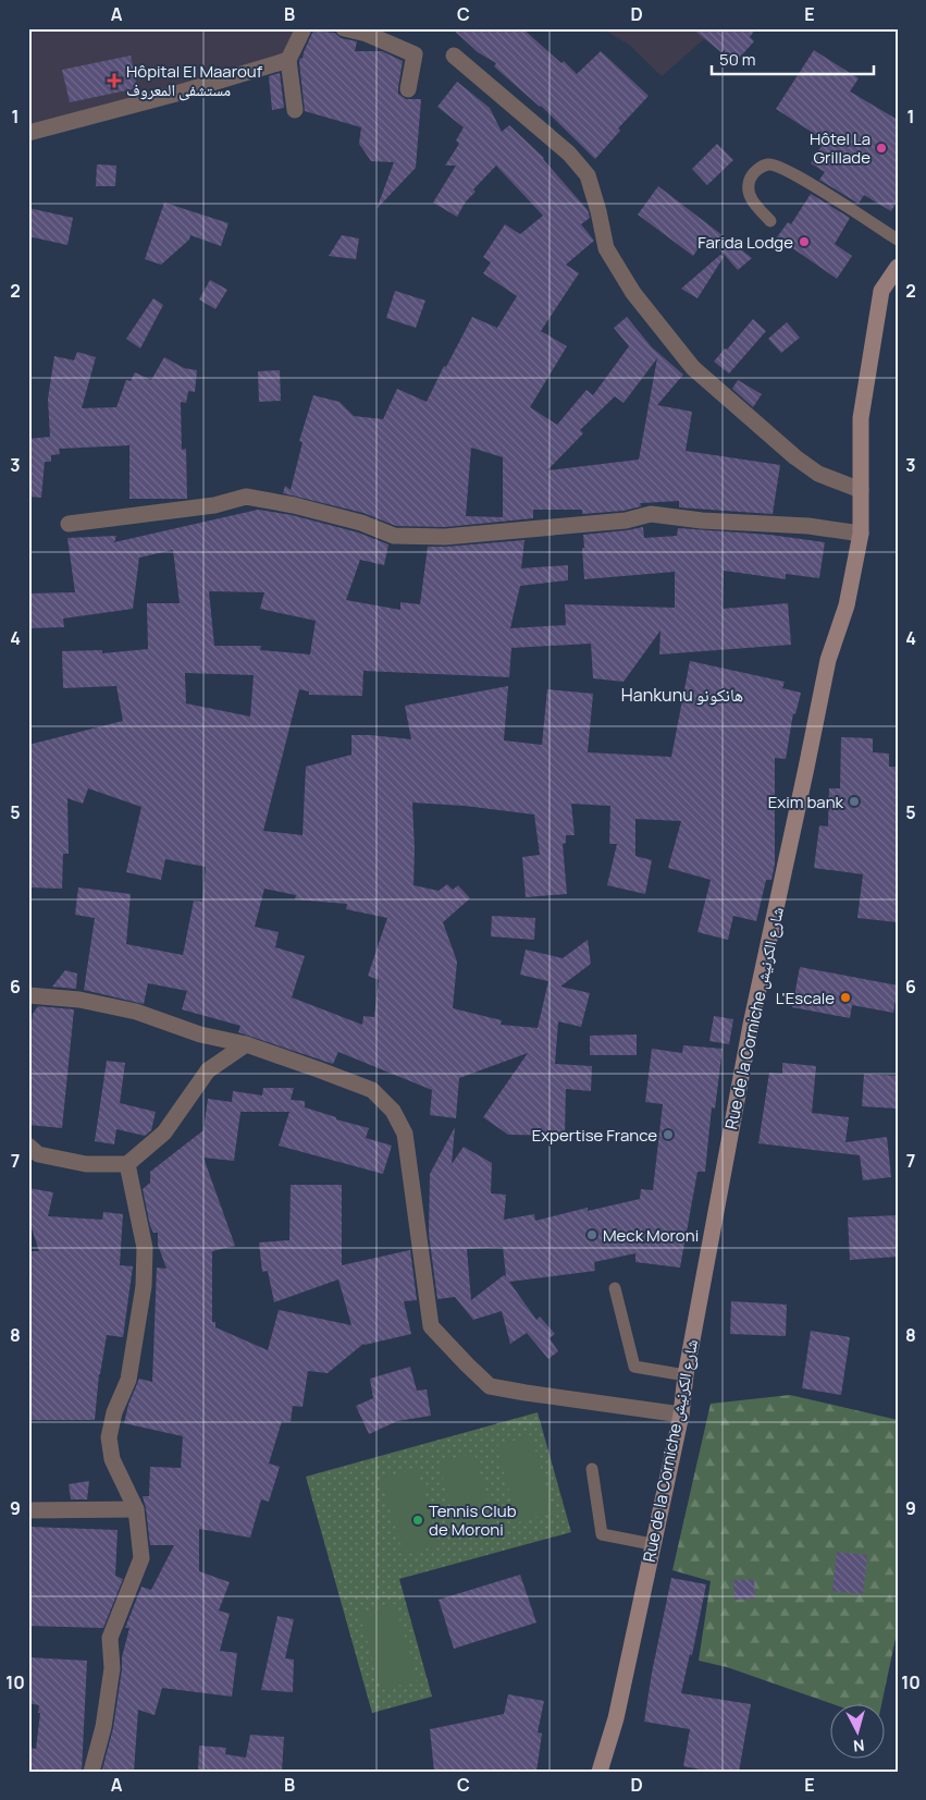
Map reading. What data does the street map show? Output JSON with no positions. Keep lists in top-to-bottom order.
{
  "streets": {
    "main road": ["Rue de la Corniche شارع الكرنيش"]
  },
  "districts": ["Hankunu هانكونو"],
  "places": {
    "health": ["Hôpital El Maarouf مستشفى المعروف"],
    "other": [
      "Hôtel La Grillade",
      "Farida Lodge",
      "Exim bank",
      "L'Escale",
      "Expertise France",
      "Meck Moroni",
      "Tennis Club de Moroni"
    ]
  },
  "scale_bar": "50 m",
  "north": "bottom",
  "grid": {
    "columns": [
      "A",
      "B",
      "C",
      "D",
      "E"
    ],
    "rows": [
      "1",
      "2",
      "3",
      "4",
      "5",
      "6",
      "7",
      "8",
      "9",
      "10"
    ]
  }
}
